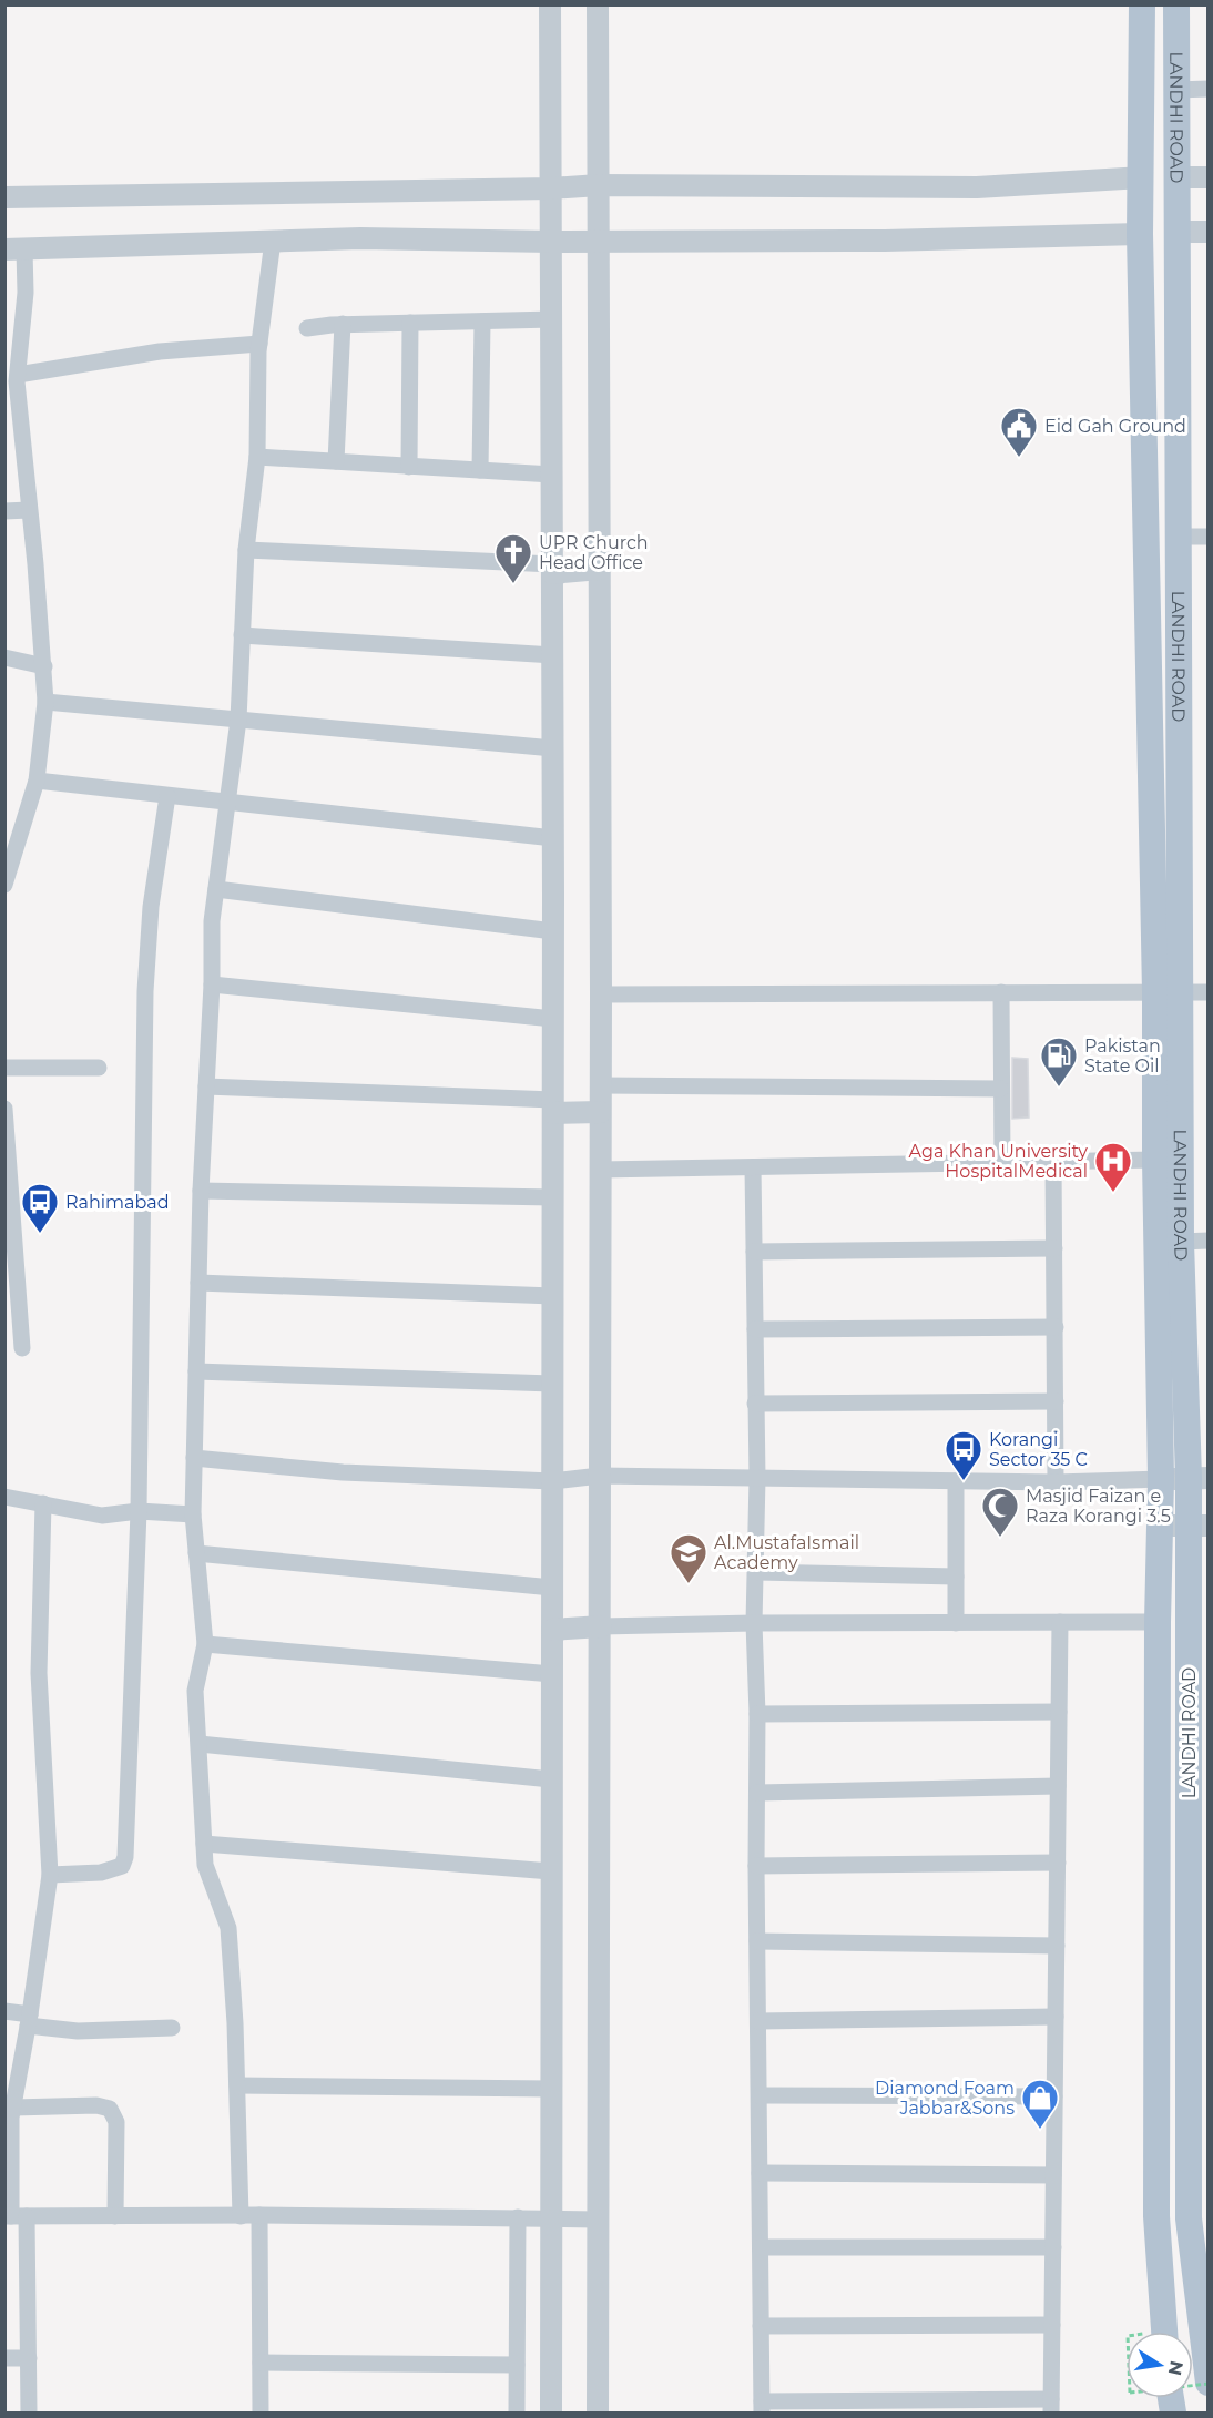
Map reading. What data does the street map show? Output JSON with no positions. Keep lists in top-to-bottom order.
{
  "streets": {
    "main road": ["LANDHI ROAD"]
  },
  "places": {
    "public building": ["Eid Gah Ground"],
    "church": ["UPR Church Head Office"],
    "fuel station": ["Pakistan State Oil"],
    "hospital": ["Aga Khan University HospitalMedical"],
    "bus stop": ["Rahimabad", "Korangi Sector 35 C"],
    "mosque": ["Masjid Faizan e Raza Korangi 3.5"],
    "school or university": ["Al.MustafaIsmail Academy"],
    "shop": ["Diamond Foam Jabbar&Sons"]
  },
  "north": "right"
}
